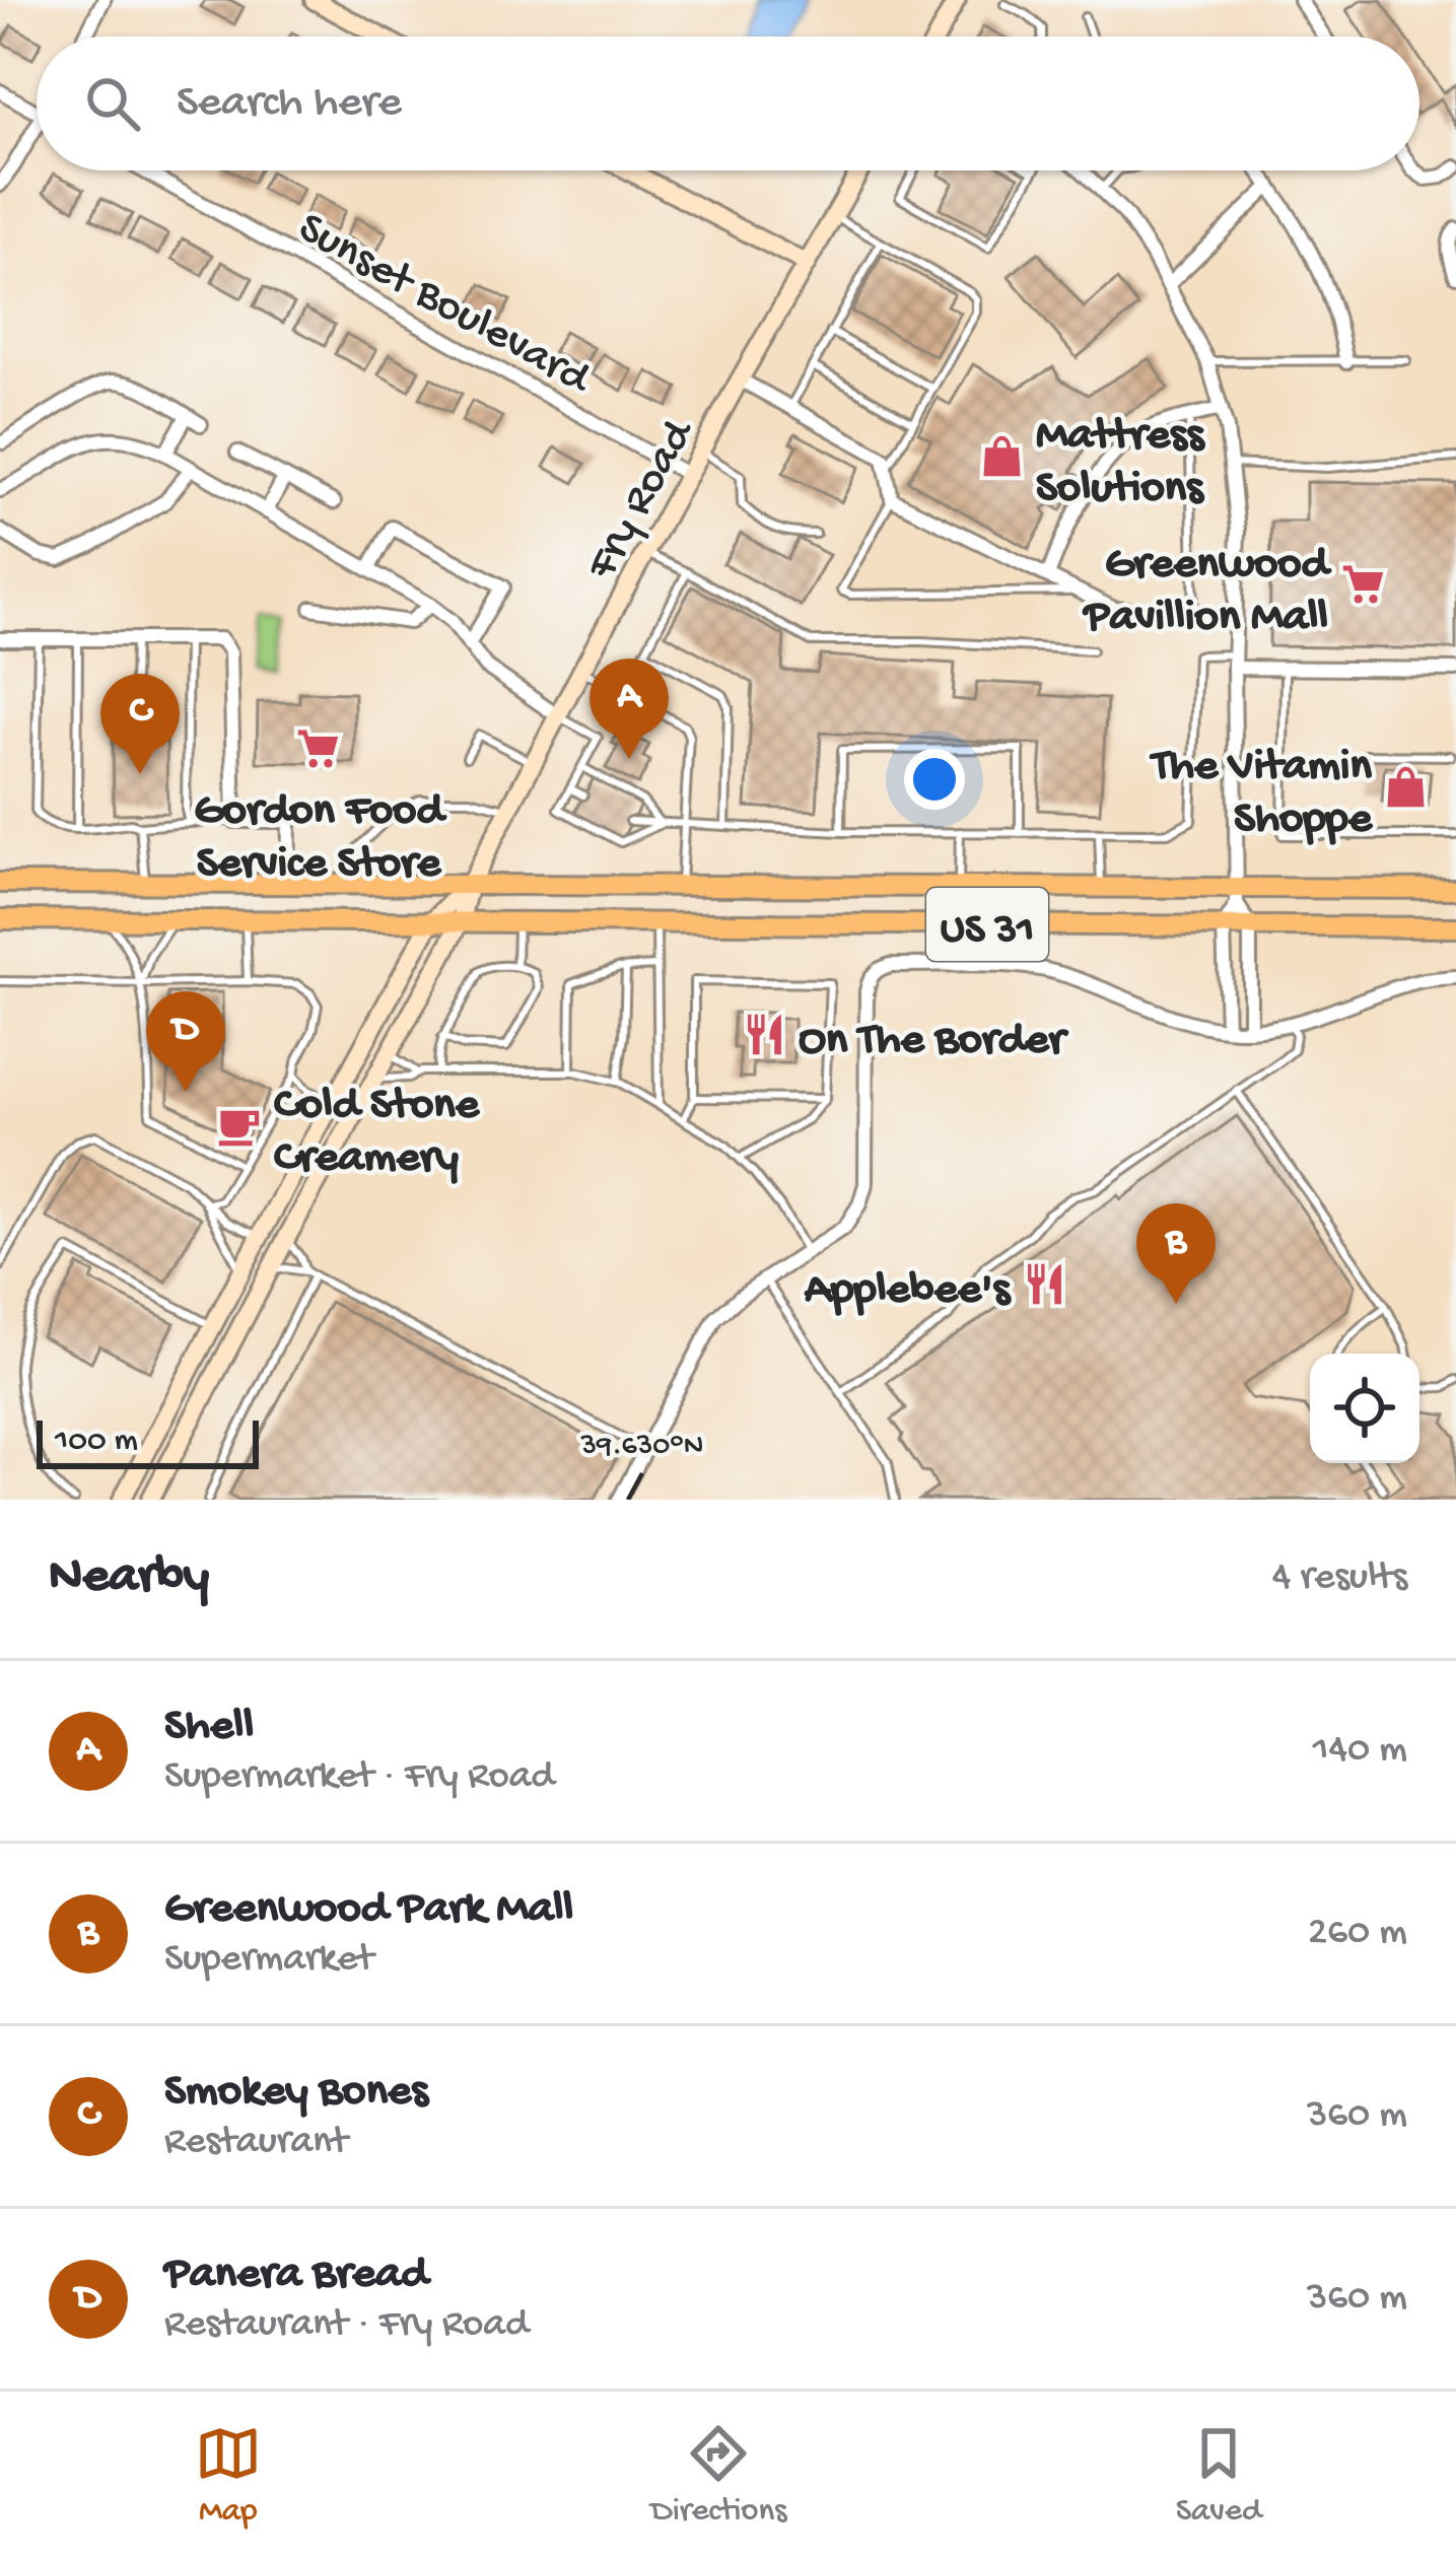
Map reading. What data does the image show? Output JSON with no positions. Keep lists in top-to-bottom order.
{
  "streets": {
    "main road": ["US 31"],
    "street": ["Sunset Boulevard", "Fry Road"]
  },
  "crossings": [
    ["Sunset Boulevard", "Fry Road"],
    ["Fry Road", "US 31"]
  ],
  "places": {
    "shop": ["Mattress Solutions", "The Vitamin Shoppe"],
    "supermarket": ["Greenwood Pavillion Mall", "Gordon Food Service Store"],
    "restaurant": ["On The Border", "Applebee's"],
    "cafe": ["Cold Stone Creamery"]
  },
  "scale_bar": "100 m",
  "page": {
    "search": "Search here",
    "pins": [
      "A",
      "C",
      "D",
      "B"
    ],
    "scale": "100 m",
    "heading": ["Nearby", "4 results"],
    "list": [
      {
        "mark": "A",
        "name": "Shell",
        "note": "Supermarket · Fry Road",
        "value": "140 m"
      },
      {
        "mark": "B",
        "name": "Greenwood Park Mall",
        "note": "Supermarket",
        "value": "260 m"
      },
      {
        "mark": "C",
        "name": "Smokey Bones",
        "note": "Restaurant",
        "value": "360 m"
      },
      {
        "mark": "D",
        "name": "Panera Bread",
        "note": "Restaurant · Fry Road",
        "value": "360 m"
      }
    ],
    "nav": ["Map", "Directions", "Saved"]
  },
  "coordinates": ["39.630°N"]
}
